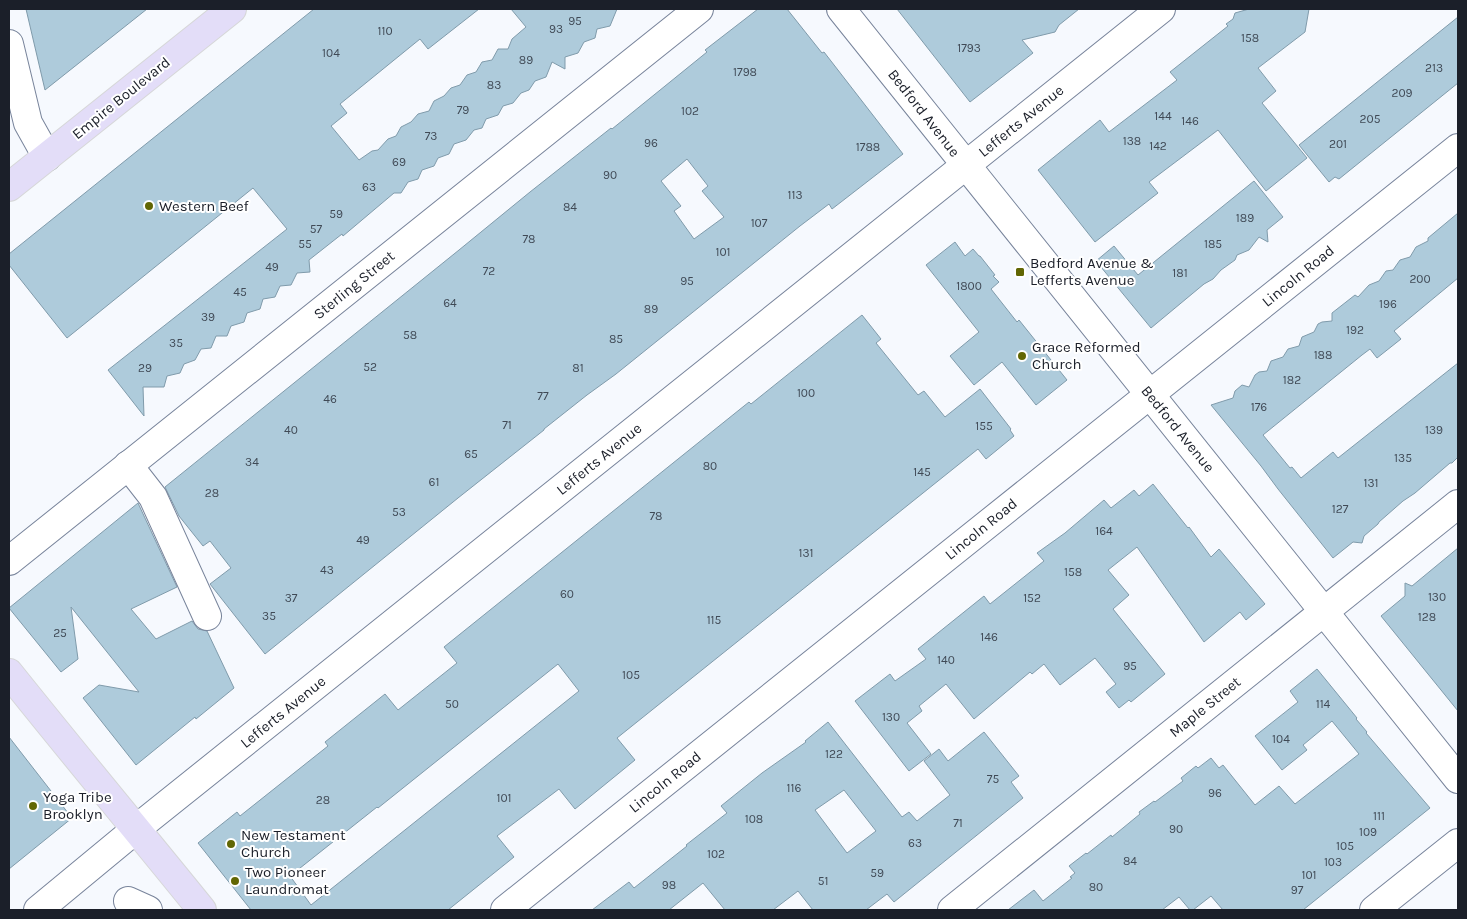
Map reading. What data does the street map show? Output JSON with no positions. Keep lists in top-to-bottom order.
{
  "streets": {
    "main road": ["Empire Boulevard"],
    "street": [
      "Bedford Avenue",
      "Lefferts Avenue",
      "Lincoln Road",
      "Sterling Street",
      "Maple Street"
    ]
  },
  "crossings": [
    ["Bedford Avenue", "Lefferts Avenue"],
    ["Bedford Avenue", "Lincoln Road"],
    ["Bedford Avenue", "Maple Street"]
  ],
  "places": {
    "other": [
      "Western Beef",
      "Grace Reformed Church",
      "Yoga Tribe Brooklyn",
      "New Testament Church",
      "Two Pioneer Laundromat"
    ],
    "transit": ["Bedford Avenue & Lefferts Avenue"]
  },
  "house_numbers": [
    "95",
    "93",
    "110",
    "158",
    "1793",
    "104",
    "89",
    "213",
    "1798",
    "83",
    "209",
    "79",
    "102",
    "144",
    "205",
    "146",
    "73",
    "138",
    "96",
    "201",
    "142",
    "1788",
    "69",
    "90",
    "63",
    "113",
    "84",
    "59",
    "189",
    "107",
    "57",
    "78",
    "55",
    "185",
    "101",
    "49",
    "72",
    "181",
    "200",
    "95",
    "1800",
    "45",
    "64",
    "196",
    "89",
    "39",
    "192",
    "58",
    "85",
    "35",
    "188",
    "52",
    "29",
    "81",
    "182",
    "100",
    "77",
    "46",
    "176",
    "71",
    "155",
    "40",
    "139",
    "65",
    "135",
    "34",
    "80",
    "145",
    "61",
    "131",
    "28",
    "127",
    "53",
    "78",
    "164",
    "49",
    "131",
    "43",
    "158",
    "60",
    "130",
    "37",
    "152",
    "35",
    "128",
    "115",
    "25",
    "146",
    "140",
    "95",
    "105",
    "50",
    "114",
    "130",
    "104",
    "122",
    "75",
    "116",
    "96",
    "101",
    "28",
    "111",
    "108",
    "71",
    "90",
    "109",
    "63",
    "105",
    "102",
    "84",
    "103",
    "59",
    "101",
    "51",
    "98",
    "80",
    "97"
  ]
}
